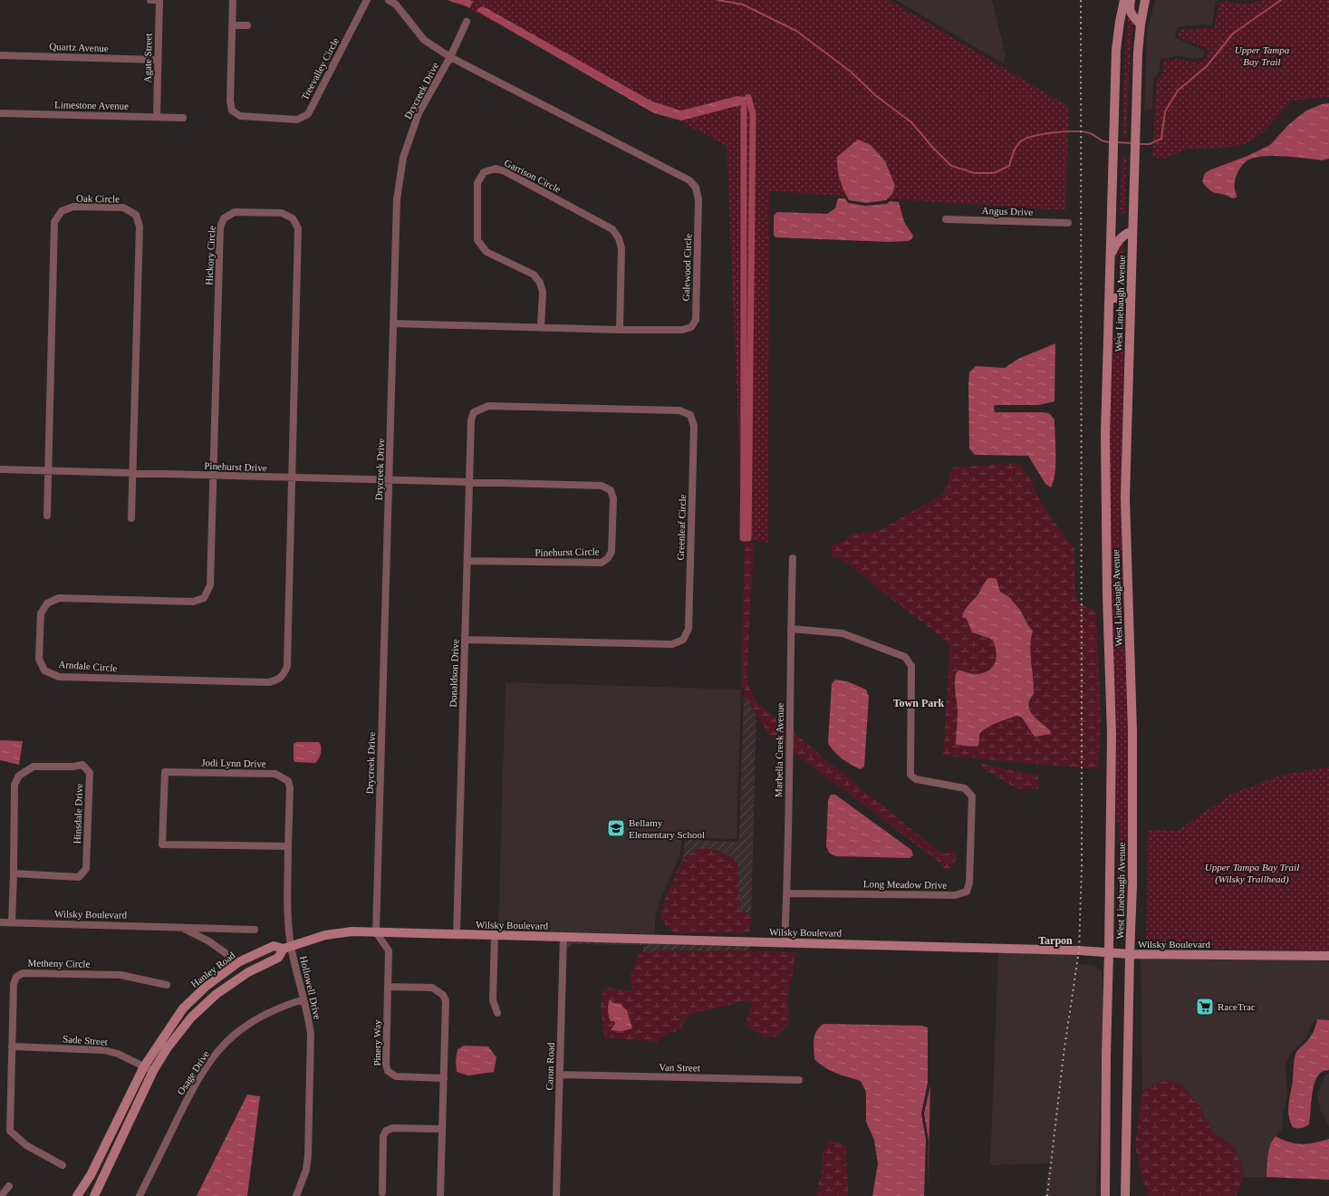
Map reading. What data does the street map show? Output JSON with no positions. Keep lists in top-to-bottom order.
{
  "streets": {
    "main road": ["West Linebaugh Avenue", "Wilsky Boulevard", "Hanley Road"],
    "street": [
      "Quartz Avenue",
      "Agate Street",
      "Treevalley Circle",
      "Drycreek Drive",
      "Limestone Avenue",
      "Garrison Circle",
      "Oak Circle",
      "Angus Drive",
      "Hickory Circle",
      "Galewood Circle",
      "Pinehurst Drive",
      "Greenleaf Circle",
      "Pinehurst Circle",
      "Arndale Circle",
      "Donaldson Drive",
      "Marbella Creek Avenue",
      "Jodi Lynn Drive",
      "Hinsdale Drive",
      "Long Meadow Drive",
      "Metheny Circle",
      "Hollowell Drive",
      "Sade Street",
      "Pinery Way",
      "Caron Road",
      "Van Street",
      "Osage Drive"
    ]
  },
  "crossings": [
    ["Quartz Avenue", "Agate Street"],
    ["Agate Street", "Limestone Avenue"],
    ["Drycreek Drive", "Galewood Circle"],
    ["Drycreek Drive", "Pinehurst Drive"],
    ["Drycreek Drive", "Wilsky Boulevard"],
    ["Drycreek Drive", "Pinery Way"],
    ["Garrison Circle", "Galewood Circle"],
    ["Oak Circle", "Pinehurst Drive"],
    ["Hickory Circle", "Pinehurst Drive"],
    ["Hickory Circle", "Arndale Circle"],
    ["West Linebaugh Avenue", "Wilsky Boulevard"],
    ["Pinehurst Drive", "Pinehurst Circle"],
    ["Pinehurst Drive", "Arndale Circle"],
    ["Pinehurst Drive", "Donaldson Drive"],
    ["Greenleaf Circle", "Donaldson Drive"],
    ["Pinehurst Circle", "Donaldson Drive"],
    ["Donaldson Drive", "Wilsky Boulevard"],
    ["Marbella Creek Avenue", "Long Meadow Drive"],
    ["Marbella Creek Avenue", "Wilsky Boulevard"],
    ["Jodi Lynn Drive", "Hollowell Drive"],
    ["Hinsdale Drive", "Wilsky Boulevard"],
    ["Wilsky Boulevard", "Hanley Road"],
    ["Wilsky Boulevard", "Hollowell Drive"],
    ["Wilsky Boulevard", "Pinery Way"],
    ["Wilsky Boulevard", "Caron Road"],
    ["Metheny Circle", "Sade Street"],
    ["Hanley Road", "Hollowell Drive"],
    ["Hanley Road", "Sade Street"],
    ["Hollowell Drive", "Osage Drive"],
    ["Caron Road", "Van Street"]
  ],
  "districts": ["Town Park", "Tarpon"],
  "parks": ["Upper Tampa Bay Trail", "Upper Tampa Bay Trail (Wilsky Trailhead)"],
  "places": {
    "school or university": ["Bellamy Elementary School"],
    "supermarket": ["RaceTrac"]
  }
}
